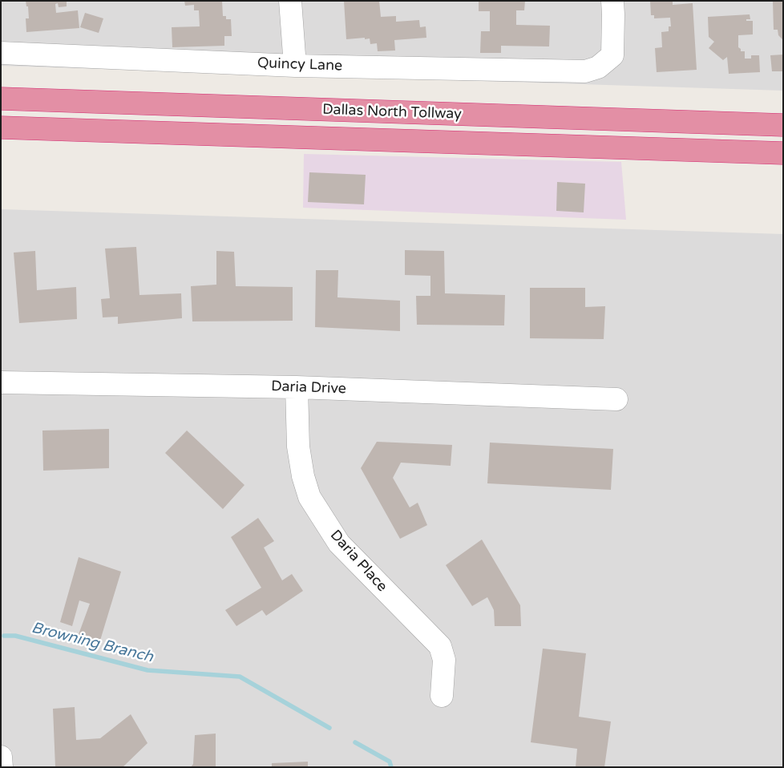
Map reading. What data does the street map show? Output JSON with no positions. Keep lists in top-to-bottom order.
{
  "streets": {
    "highway": ["Dallas North Tollway"],
    "street": ["Quincy Lane", "Daria Drive", "Daria Place"]
  },
  "crossings": [
    ["Daria Drive", "Daria Place"]
  ],
  "water": ["Browning Branch"]
}
